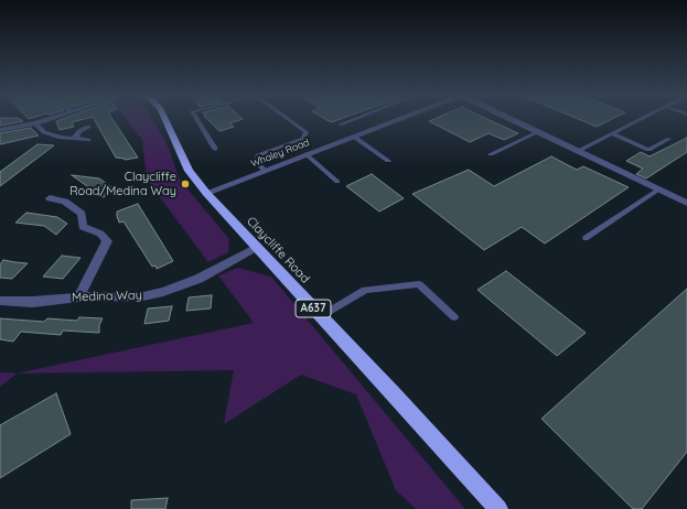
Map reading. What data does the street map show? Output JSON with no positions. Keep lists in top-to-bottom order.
{
  "streets": {
    "highway": ["Claycliffe Road", "A637"],
    "street": ["Whaley Road", "Medina Way"]
  },
  "crossings": [
    ["Whaley Road", "Claycliffe Road"],
    ["Claycliffe Road", "Medina Way"]
  ],
  "places": ["Claycliffe Road/Medina Way"]
}
